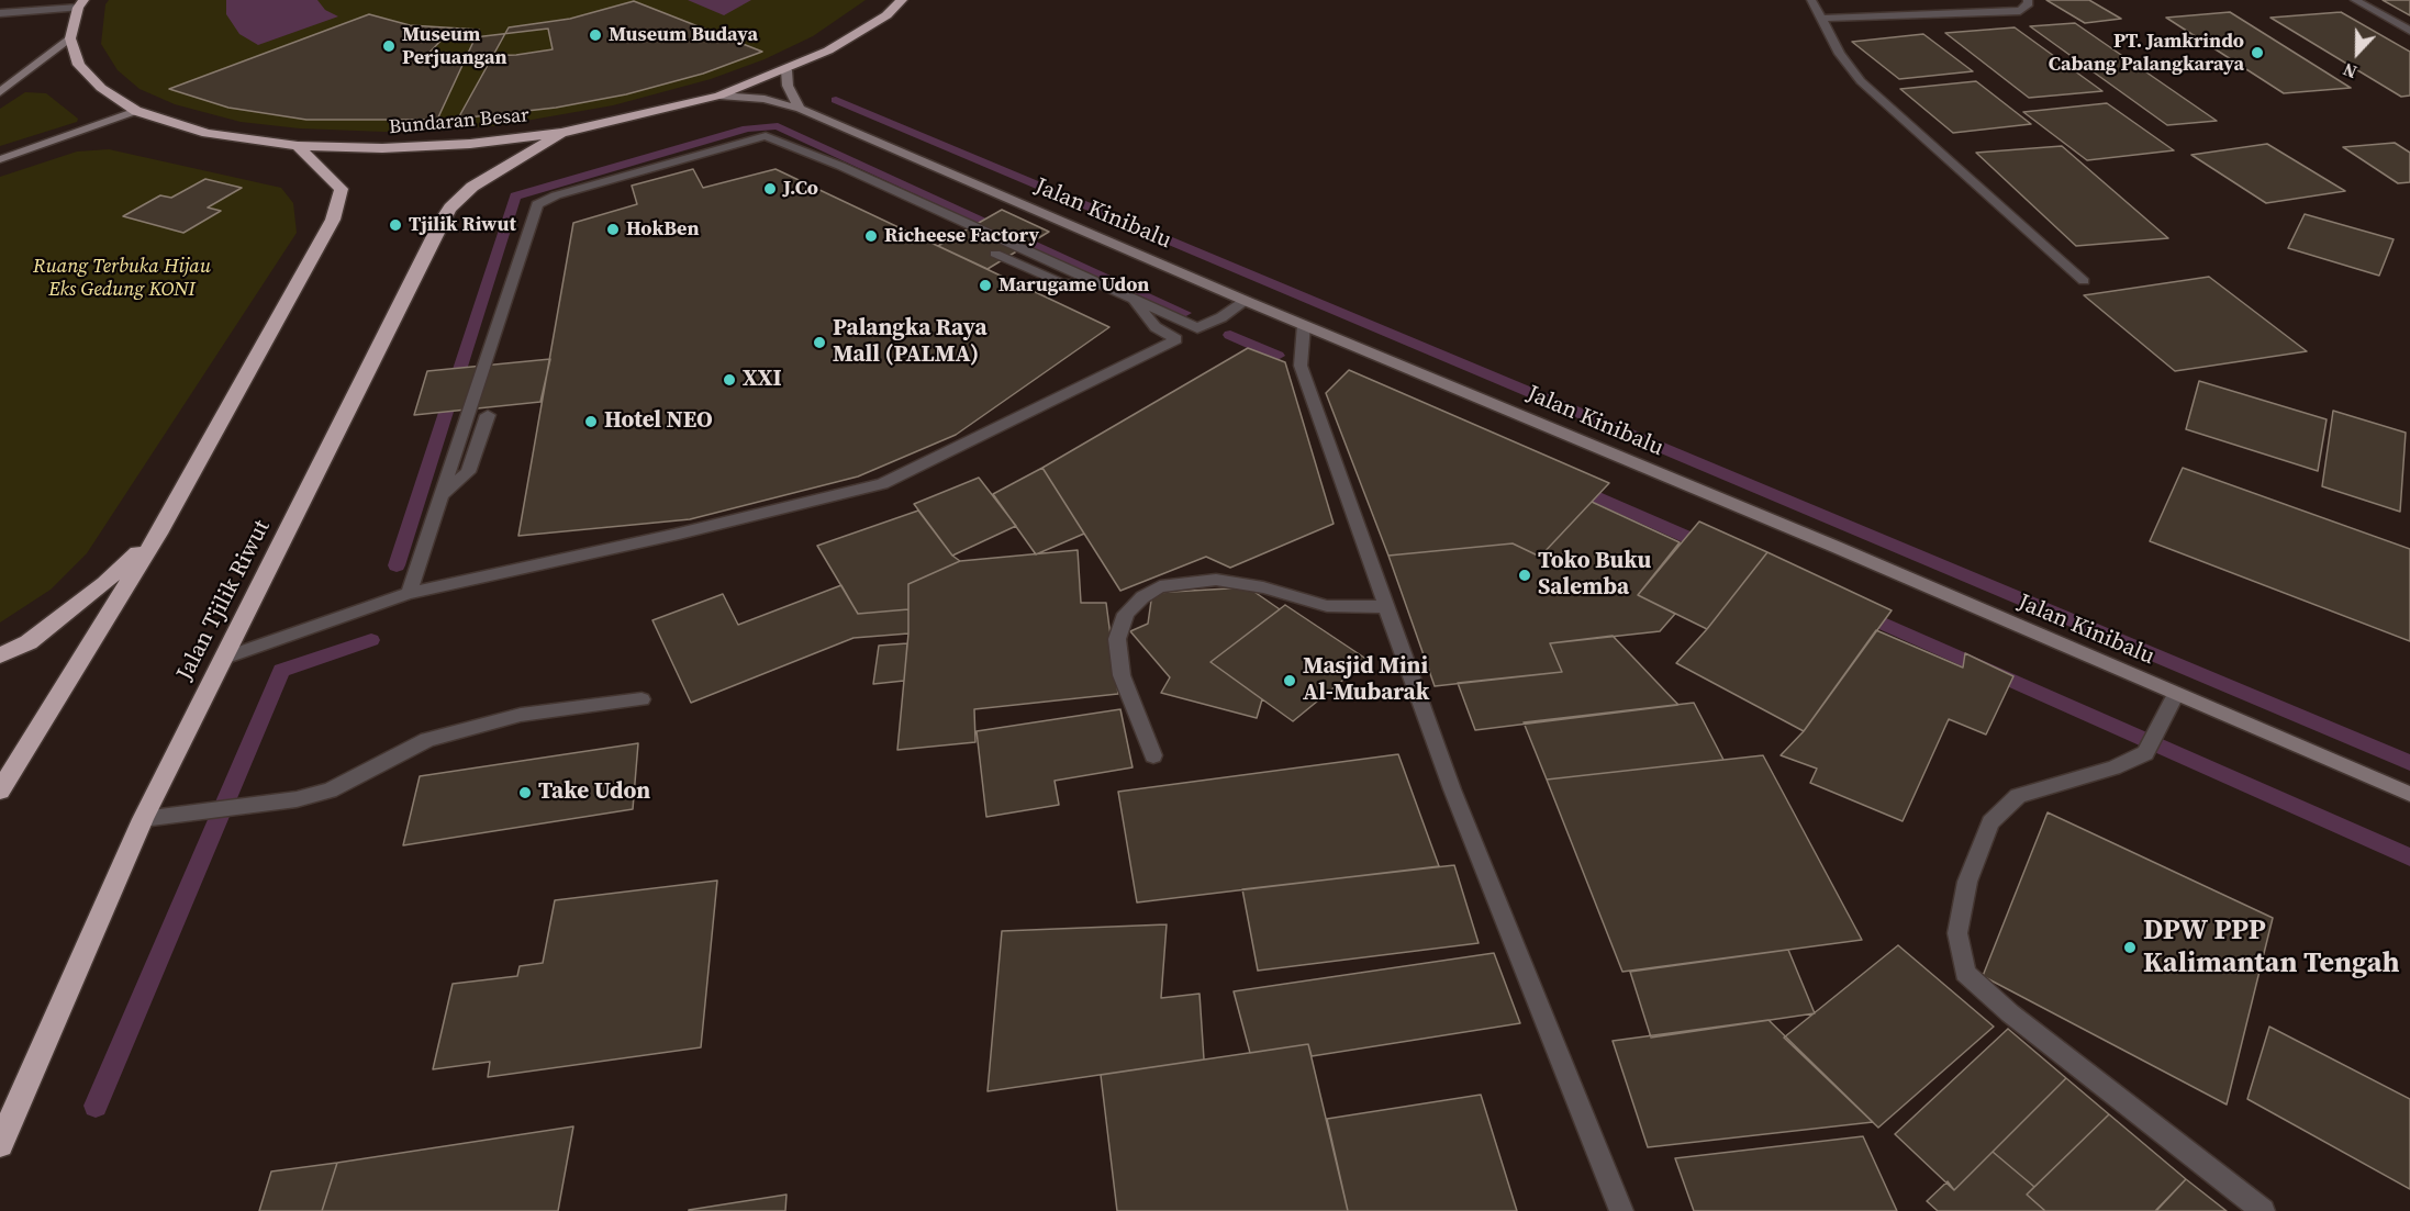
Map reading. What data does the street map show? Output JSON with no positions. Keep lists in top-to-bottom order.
{
  "streets": {
    "highway": ["Bundaran Besar", "Jalan Tjilik Riwut"],
    "street": ["Jalan Kinibalu"]
  },
  "crossings": [
    ["Bundaran Besar", "Jalan Kinibalu"],
    ["Bundaran Besar", "Jalan Tjilik Riwut"]
  ],
  "parks": ["Ruang Terbuka Hijau Eks Gedung KONI"],
  "places": [
    "Museum Budaya",
    "Museum Perjuangan",
    "PT. Jamkrindo Cabang Palangkaraya",
    "J.Co",
    "Tjilik Riwut",
    "HokBen",
    "Richeese Factory",
    "Marugame Udon",
    "Palangka Raya Mall (PALMA)",
    "XXI",
    "Hotel NEO",
    "Toko Buku Salemba",
    "Masjid Mini Al-Mubarak",
    "Take Udon",
    "DPW PPP Kalimantan Tengah"
  ],
  "north": "bottom"
}
